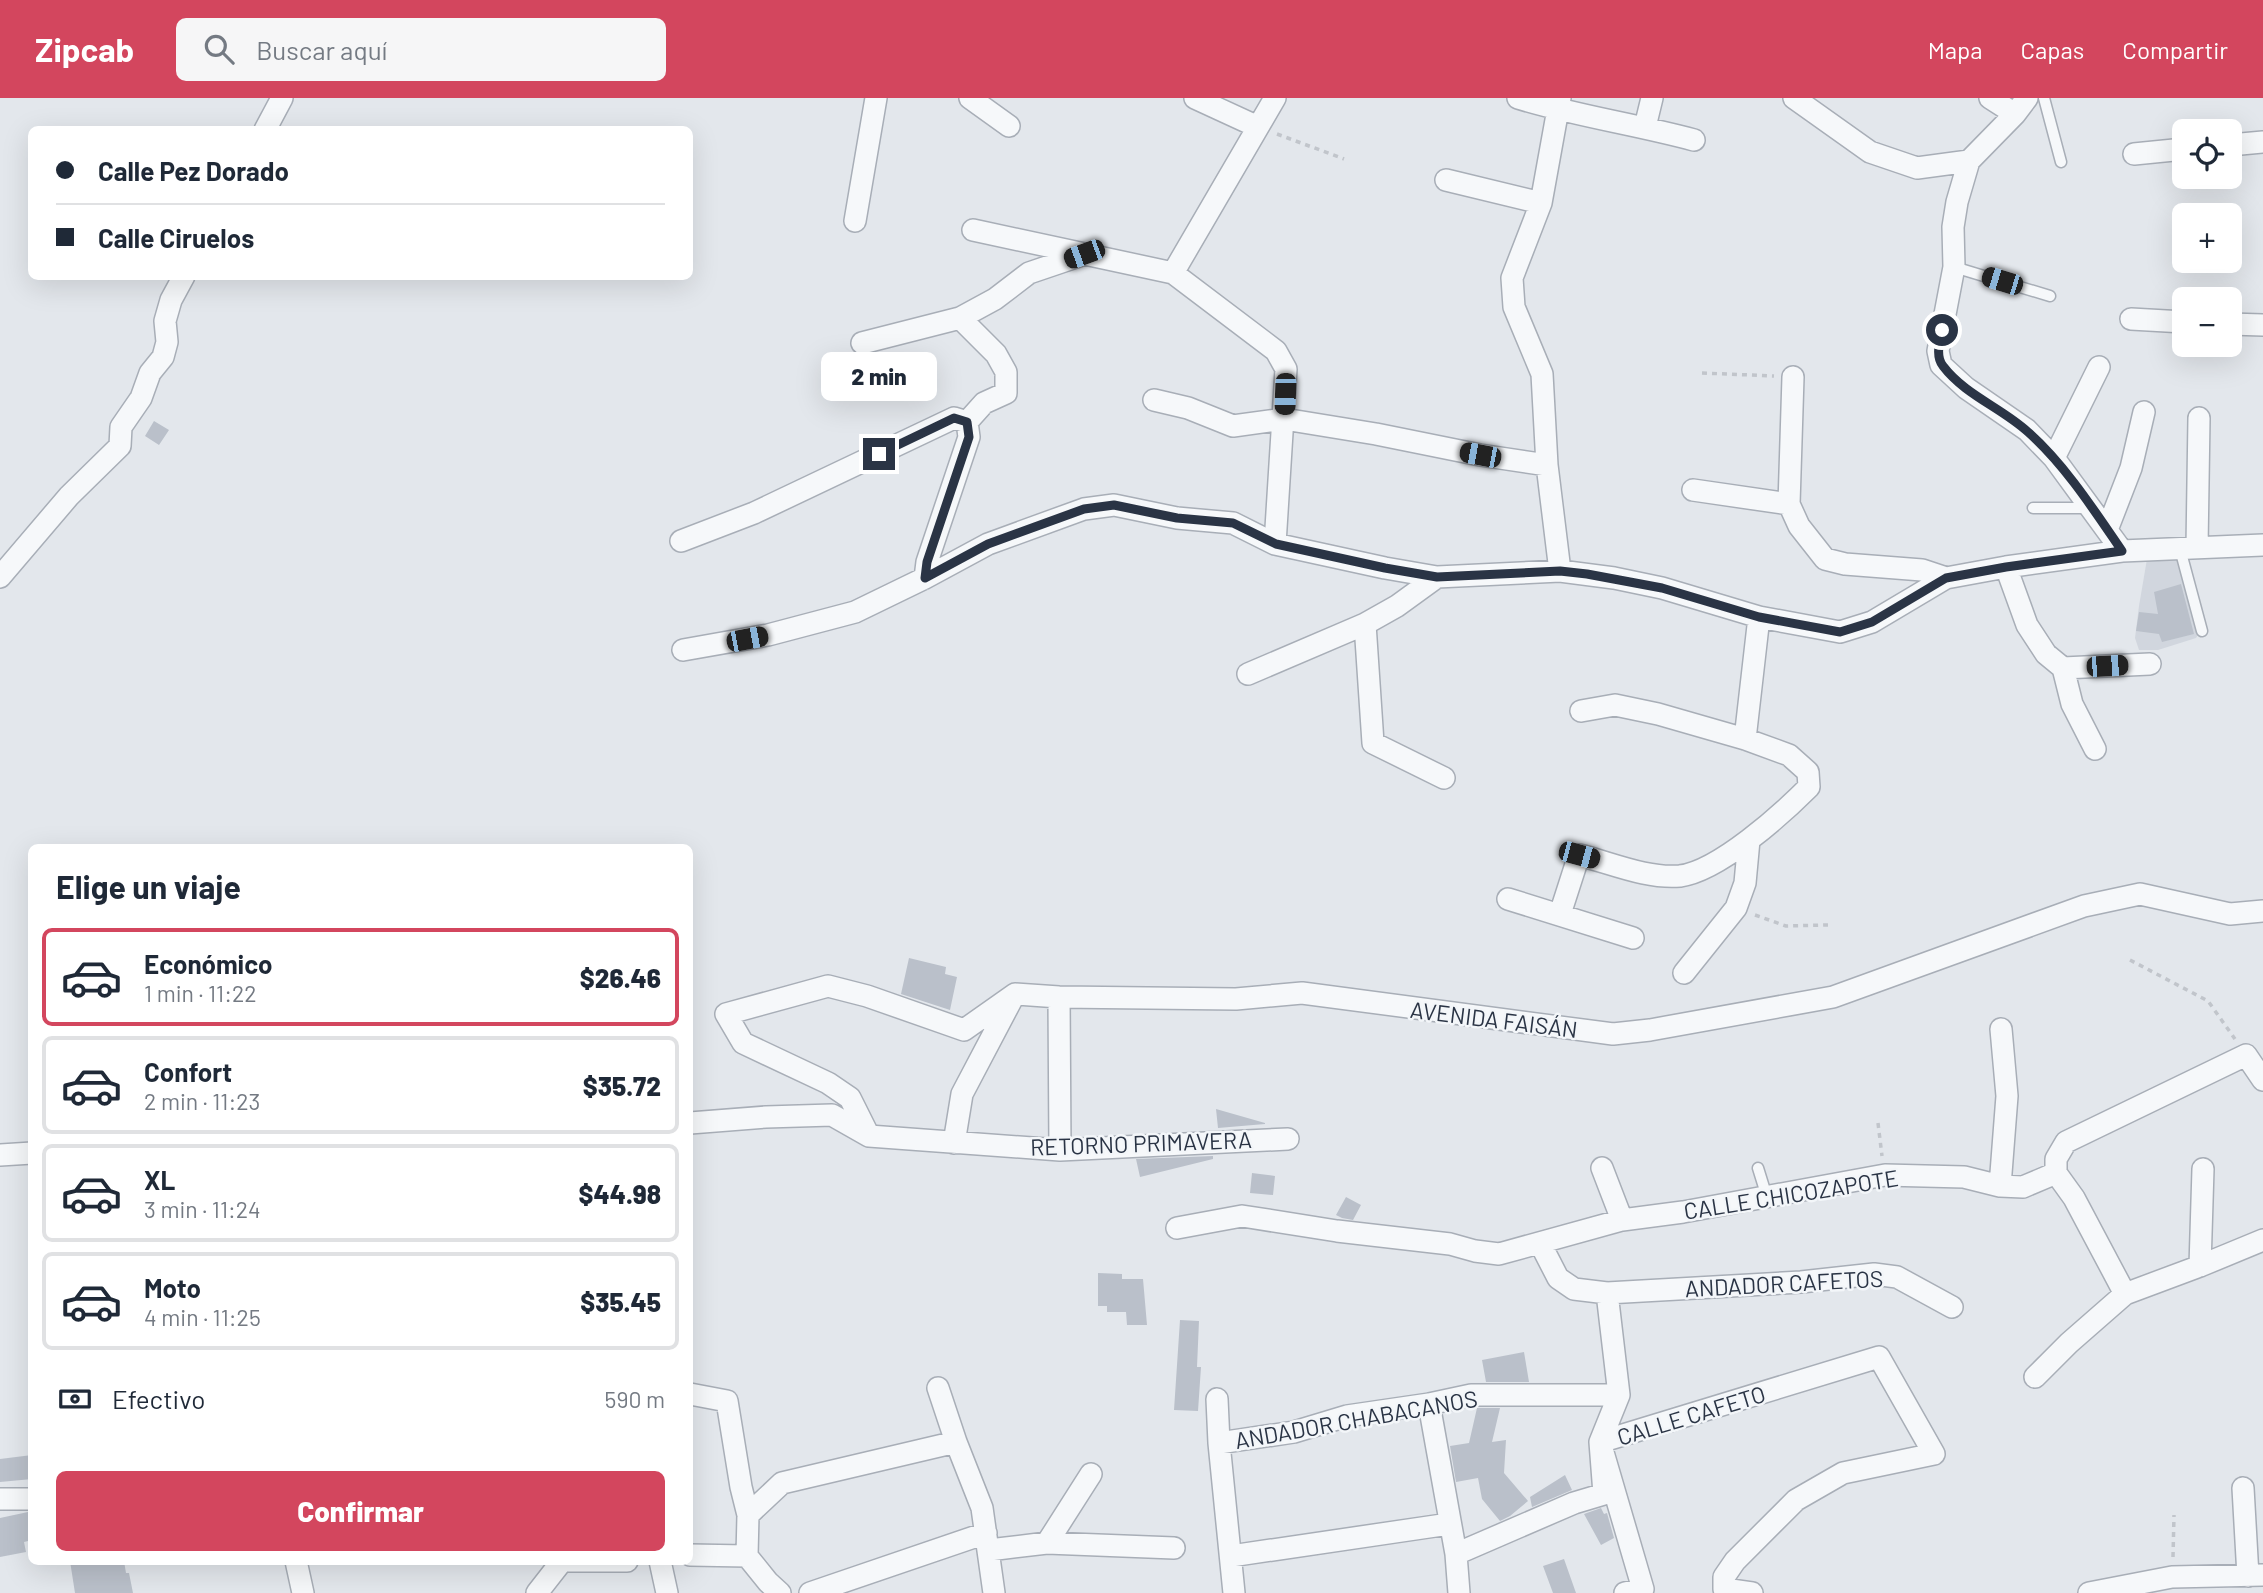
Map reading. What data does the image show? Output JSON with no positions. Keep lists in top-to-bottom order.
{
  "streets": {
    "street": [
      "AVENIDA FAISÁN",
      "RETORNO PRIMAVERA",
      "CALLE CHICOZAPOTE",
      "ANDADOR CAFETOS",
      "CALLE CAFETO",
      "ANDADOR CHABACANOS"
    ]
  },
  "crossings": [
    ["CALLE CHICOZAPOTE", "ANDADOR CAFETOS"]
  ],
  "page": {
    "header": "Zipcab",
    "search": "Buscar aquí",
    "nav": ["Mapa", "Capas", "Compartir"],
    "map_buttons": ["+", "−"],
    "banner": ["Calle Pez Dorado", "Calle Ciruelos"],
    "bubble": "2 min",
    "heading": "Elige un viaje",
    "list": [
      {
        "name": "Económico",
        "note": "1 min · 11:22",
        "value": "$26.46"
      },
      {
        "name": "Confort",
        "note": "2 min · 11:23",
        "value": "$35.72"
      },
      {
        "name": "XL",
        "note": "3 min · 11:24",
        "value": "$44.98"
      },
      {
        "name": "Moto",
        "note": "4 min · 11:25",
        "value": "$35.45"
      }
    ],
    "pay": ["Efectivo", "590 m"],
    "buttons": "Confirmar"
  }
}
